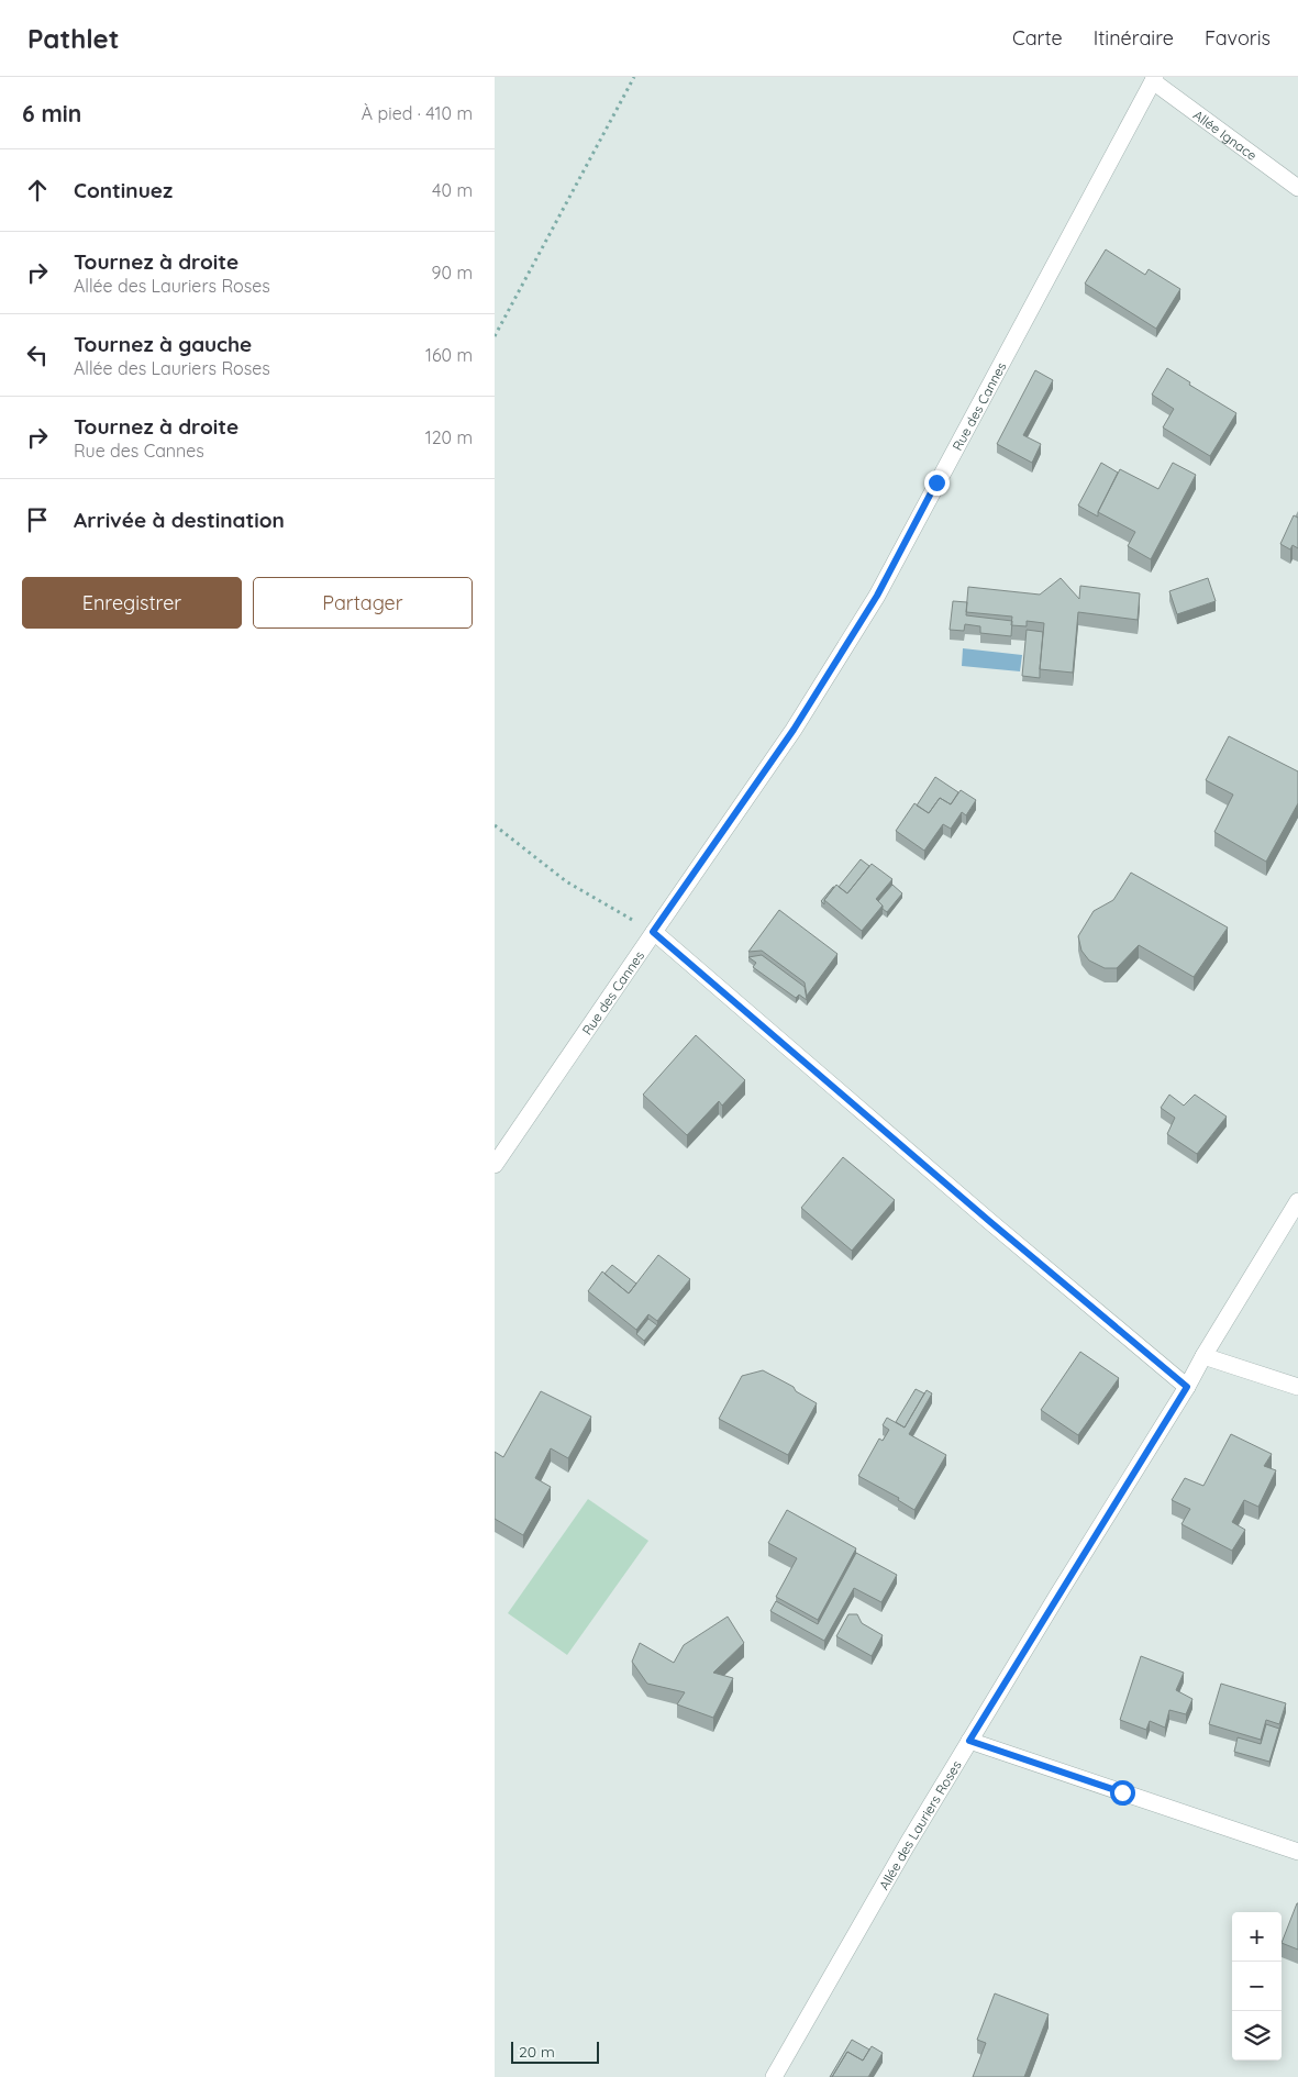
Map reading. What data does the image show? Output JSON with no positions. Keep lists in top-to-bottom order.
{
  "streets": {
    "street": ["Allée Ignace", "Rue des Cannes", "Allée des Lauriers Roses"]
  },
  "crossings": [
    ["Allée Ignace", "Rue des Cannes"]
  ],
  "scale_bar": "20 m",
  "page": {
    "header": "Pathlet",
    "nav": ["Carte", "Itinéraire", "Favoris"],
    "heading": ["6 min", "À pied · 410 m"],
    "list": [
      ["Continuez", "40 m"],
      ["Tournez à droite", "Allée des Lauriers Roses", "90 m"],
      ["Tournez à gauche", "Allée des Lauriers Roses", "160 m"],
      ["Tournez à droite", "Rue des Cannes", "120 m"],
      "Arrivée à destination"
    ],
    "buttons": ["Enregistrer", "Partager"],
    "map_buttons": ["+", "−"],
    "scale": "20 m"
  }
}
